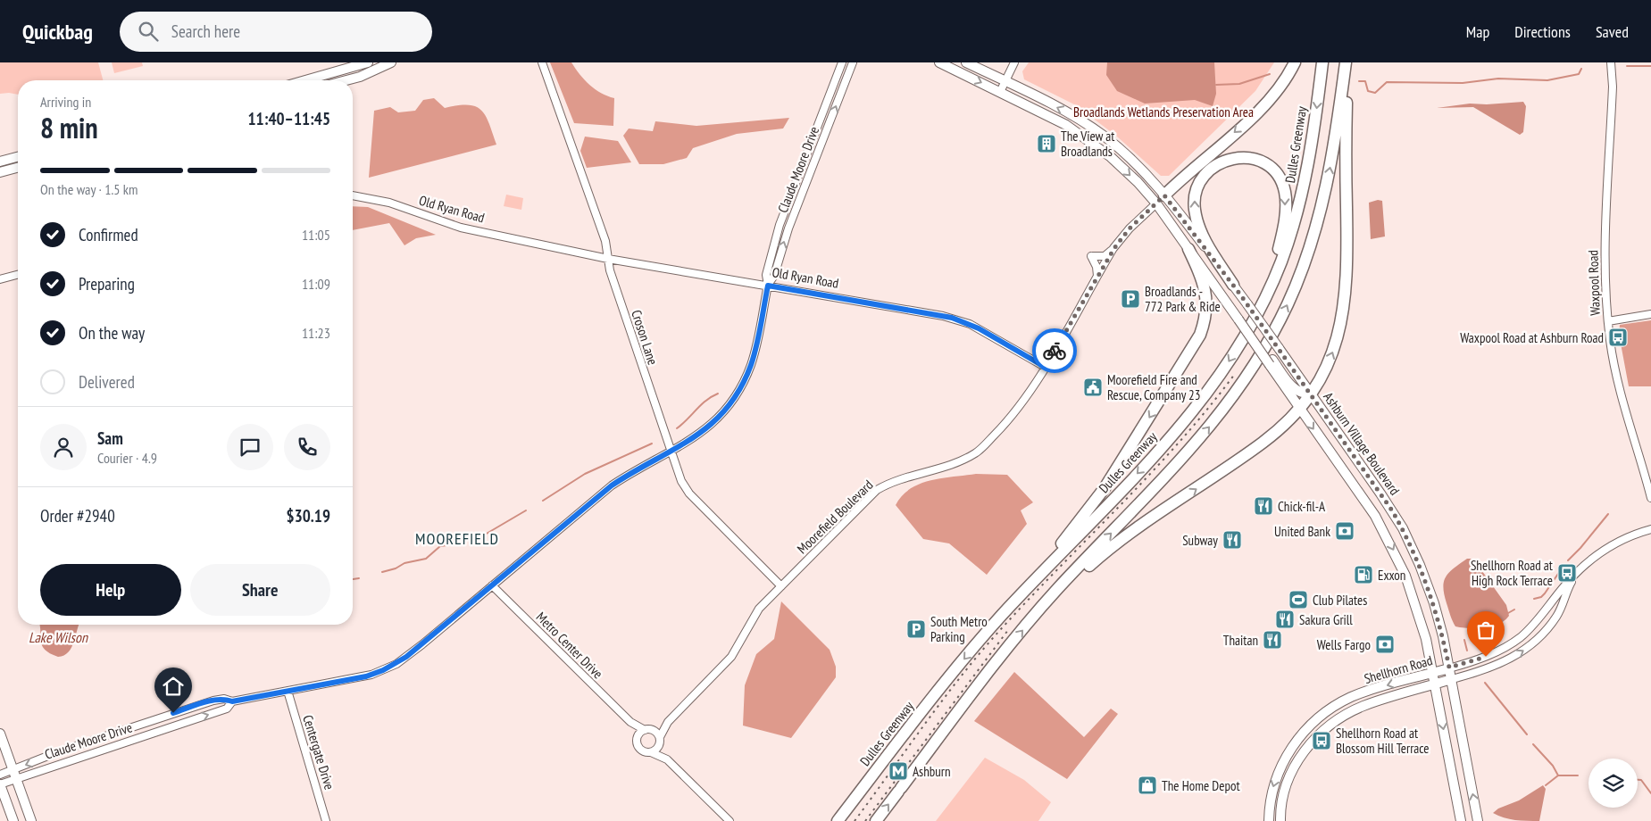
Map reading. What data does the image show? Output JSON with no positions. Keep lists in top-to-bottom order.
{
  "streets": {
    "highway": ["Dulles Greenway"],
    "main road": ["Ashburn Village Boulevard", "Shellhorn Road"],
    "street": [
      "Claude Moore Drive",
      "Old Ryan Road",
      "Waxpool Road",
      "Croson Lane",
      "Moorefield Boulevard",
      "Metro Center Drive",
      "Centergate Drive"
    ]
  },
  "crossings": [
    ["Claude Moore Drive", "Old Ryan Road"],
    ["Claude Moore Drive", "Croson Lane"],
    ["Claude Moore Drive", "Metro Center Drive"],
    ["Claude Moore Drive", "Centergate Drive"],
    ["Old Ryan Road", "Croson Lane"],
    ["Old Ryan Road", "Moorefield Boulevard"],
    ["Croson Lane", "Moorefield Boulevard"],
    ["Ashburn Village Boulevard", "Shellhorn Road"],
    ["Moorefield Boulevard", "Metro Center Drive"]
  ],
  "districts": ["MOOREFIELD"],
  "water": ["Lake Wilson"],
  "parks": ["Broadlands Wetlands Preservation Area"],
  "places": {
    "building": ["The View at Broadlands"],
    "parking": ["Broadlands - 772 Park & Ride", "South Metro Parking"],
    "bus stop": ["Waxpool Road at Ashburn Road", "Shellhorn Road at High Rock Terrace", "Shellhorn Road at Blossom Hill Terrace"],
    "public building": ["Moorefield Fire and Rescue, Company 23"],
    "restaurant": [
      "Chick-fil-A",
      "Subway",
      "Sakura Grill",
      "Thaitan"
    ],
    "bank": ["United Bank", "Wells Fargo"],
    "fuel station": ["Exxon"],
    "sports": ["Club Pilates"],
    "metro station": ["Ashburn"],
    "shop": ["The Home Depot"]
  },
  "page": {
    "header": "Quickbag",
    "search": "Search here",
    "nav": ["Map", "Directions", "Saved"],
    "heading": ["8 min", "Arriving in", "11:40–11:45"],
    "panel": [
      "Sam",
      "Courier · 4.9",
      "Order #2940",
      "$30.19"
    ],
    "bar": "On the way · 1.5 km",
    "list": [
      ["Confirmed", "11:05"],
      ["Preparing", "11:09"],
      ["On the way", "11:23"],
      "Delivered"
    ],
    "buttons": ["Help", "Share"]
  }
}
